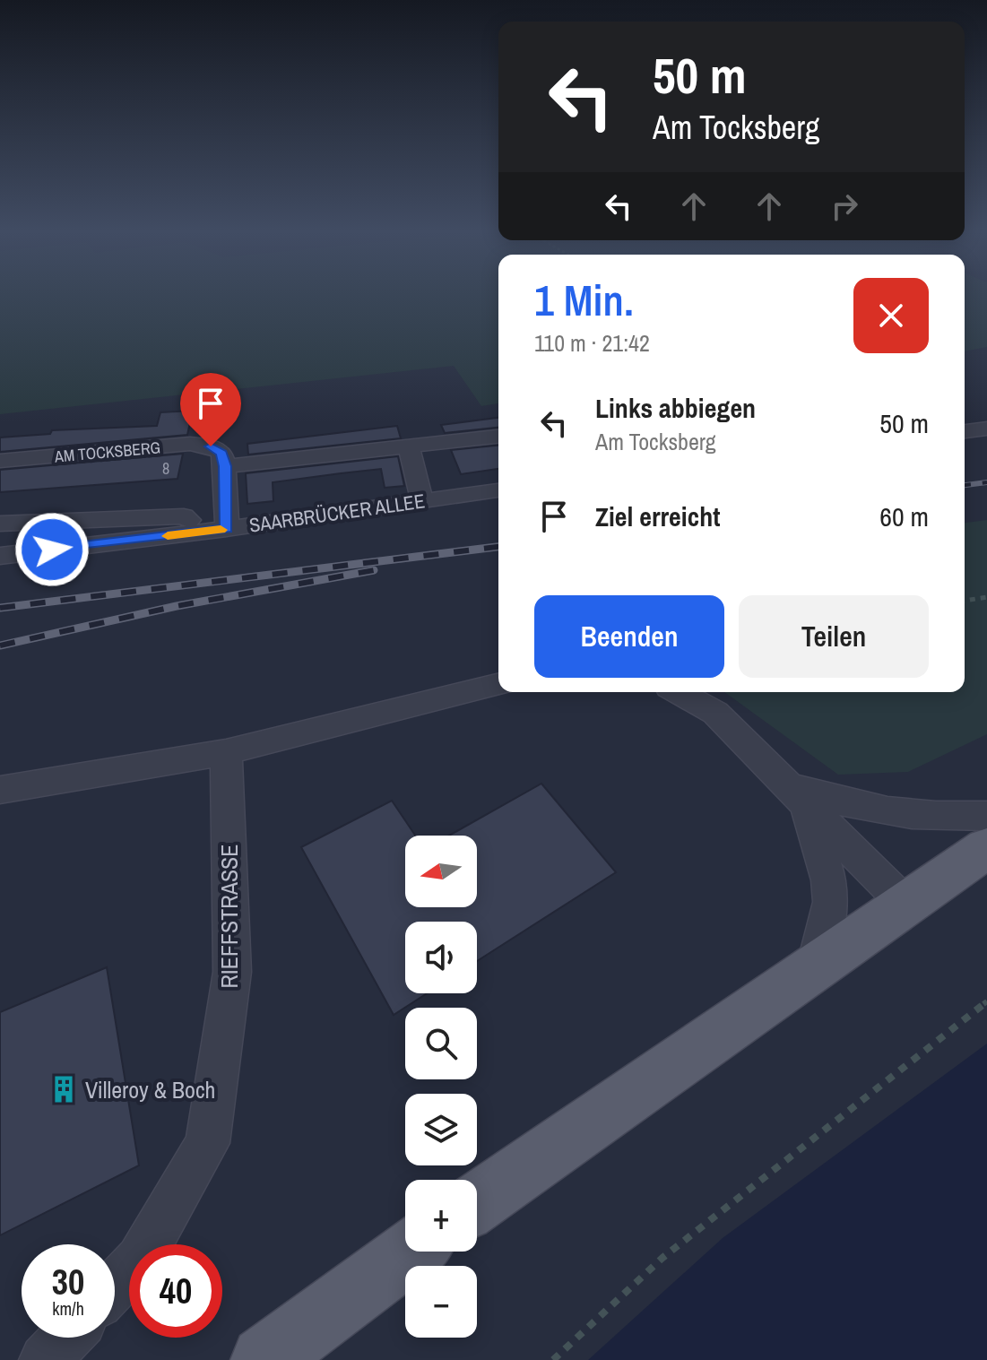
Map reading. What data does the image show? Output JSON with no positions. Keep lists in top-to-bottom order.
{
  "streets": {
    "street": ["AM TOCKSBERG", "SAARBRÜCKER ALLEE", "RIEFFSTRASSE"]
  },
  "places": {
    "building": ["Villeroy & Boch"]
  },
  "house_numbers": ["8"],
  "north": "left",
  "page": {
    "turn": ["50 m", "Am Tocksberg"],
    "heading": ["1 Min.", "110 m · 21:42"],
    "list": [
      {
        "name": "Links abbiegen",
        "note": "Am Tocksberg",
        "value": "50 m"
      },
      {
        "name": "Ziel erreicht",
        "value": "60 m"
      }
    ],
    "buttons": ["Beenden", "Teilen"],
    "map_buttons": ["+", "−"],
    "speed": "30 km/h",
    "limit": "40"
  }
}
